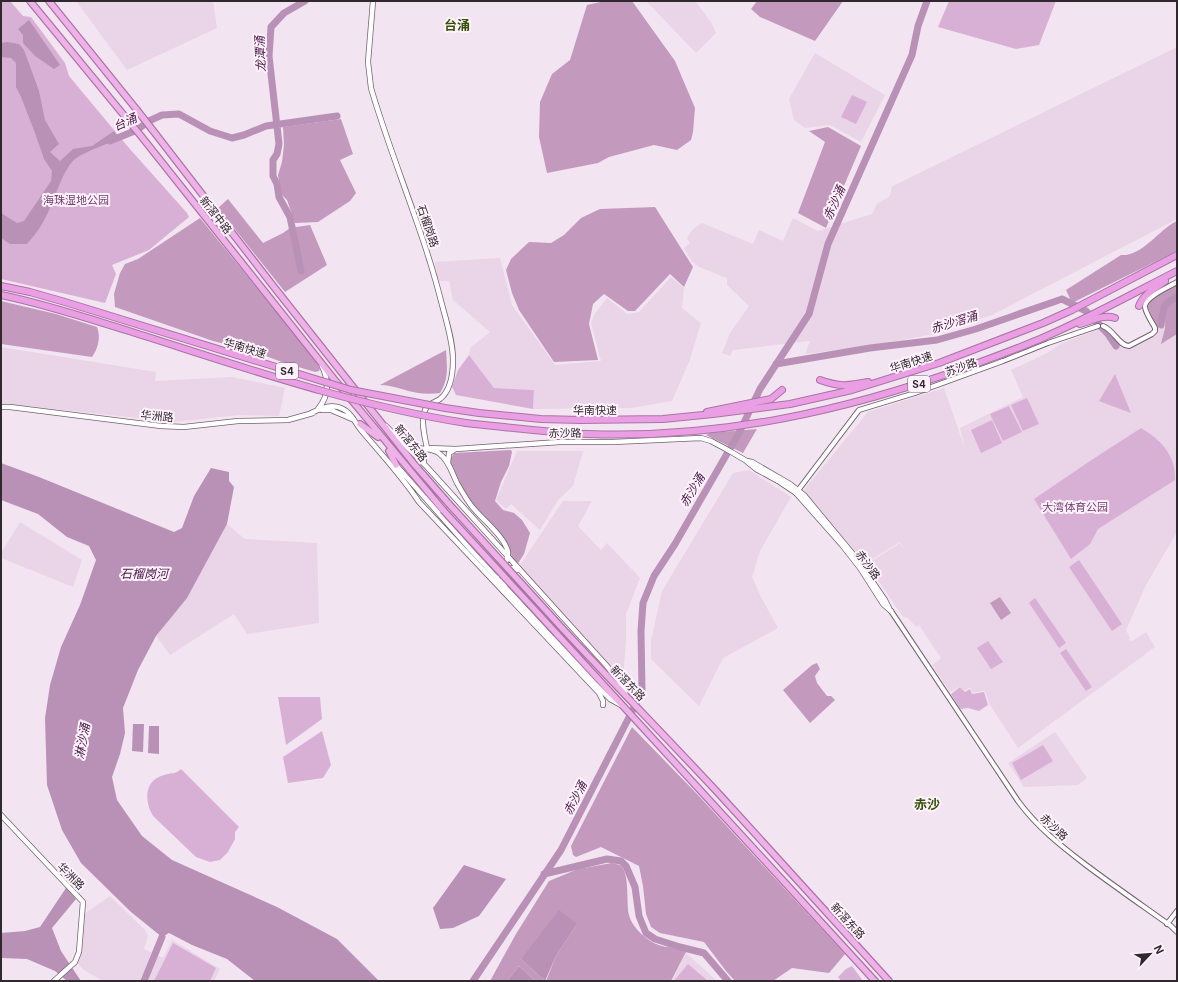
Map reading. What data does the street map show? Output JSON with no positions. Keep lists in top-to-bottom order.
{
  "streets": {
    "highway": [
      "新滘中路",
      "华南快速",
      "S4",
      "新滘东路"
    ],
    "main road": ["石榴岗路", "华洲路", "赤沙路"],
    "street": ["苏沙路"]
  },
  "crossings": [
    ["新滘中路", "新滘东路"],
    ["石榴岗路", "赤沙路"],
    ["苏沙路", "赤沙路"]
  ],
  "districts": ["台涌", "赤沙"],
  "water": [
    "龙潭涌",
    "台涌",
    "赤沙涌",
    "赤沙滘涌",
    "石榴岗河",
    "淋沙涌"
  ],
  "parks": ["海珠湿地公园", "大湾体育公园"],
  "north": "top right"
}
